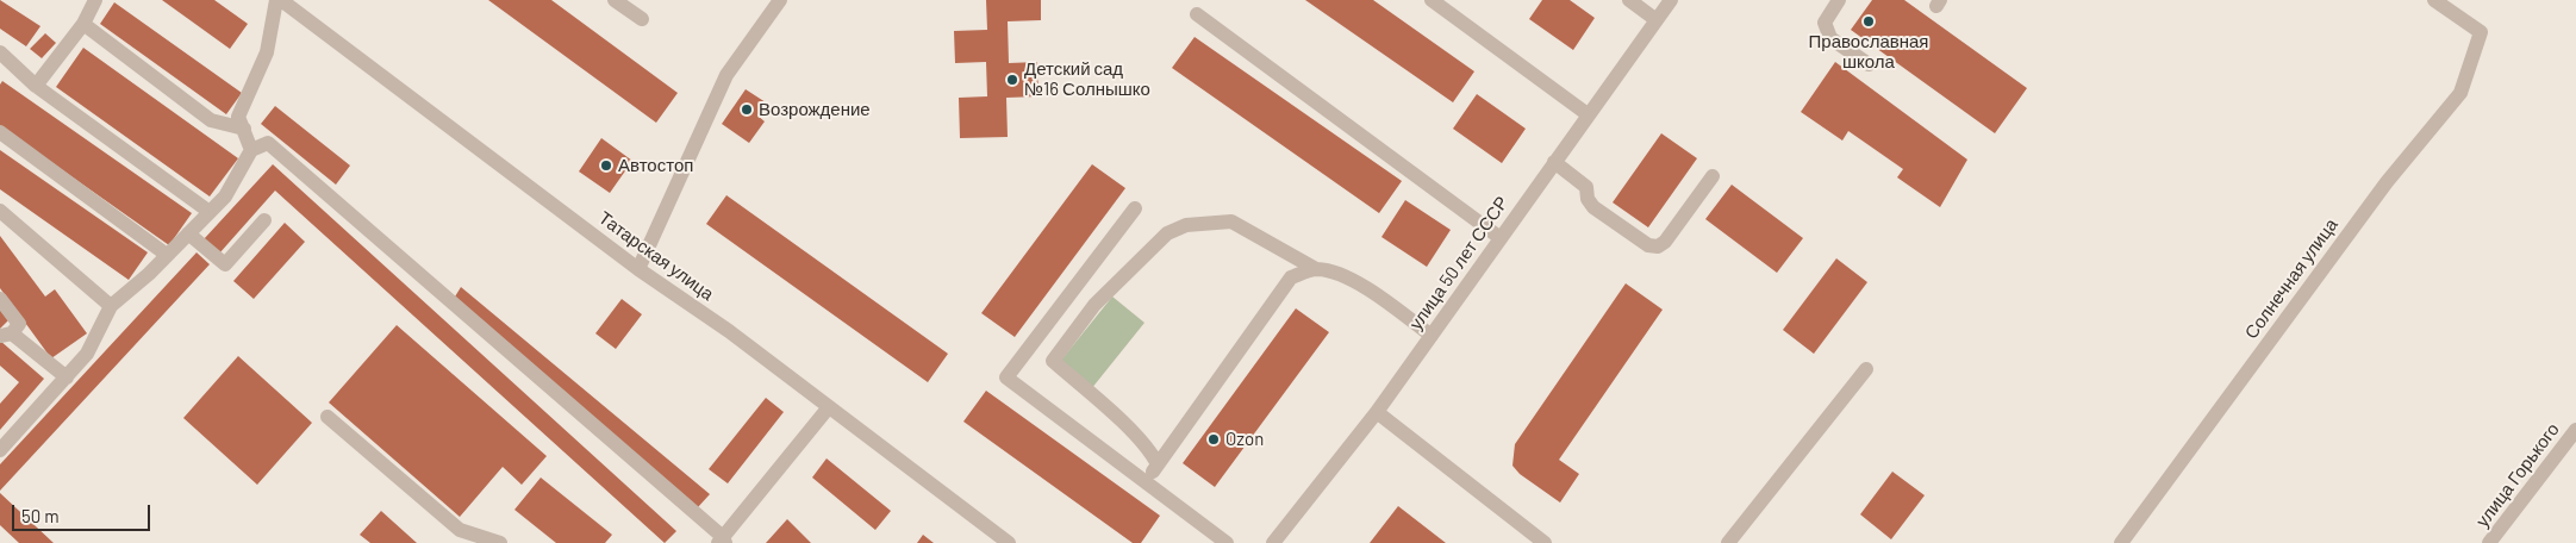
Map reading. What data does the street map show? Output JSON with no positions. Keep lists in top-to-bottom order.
{
  "streets": {
    "street": [
      "Татарская улица",
      "улица 50 лет СССР",
      "Солнечная улица",
      "улица Горького"
    ]
  },
  "places": [
    "Православная школа",
    "Детский сад №16 Солнышко",
    "Возрождение",
    "Автостоп",
    "Ozon"
  ],
  "scale_bar": "50 m"
}
